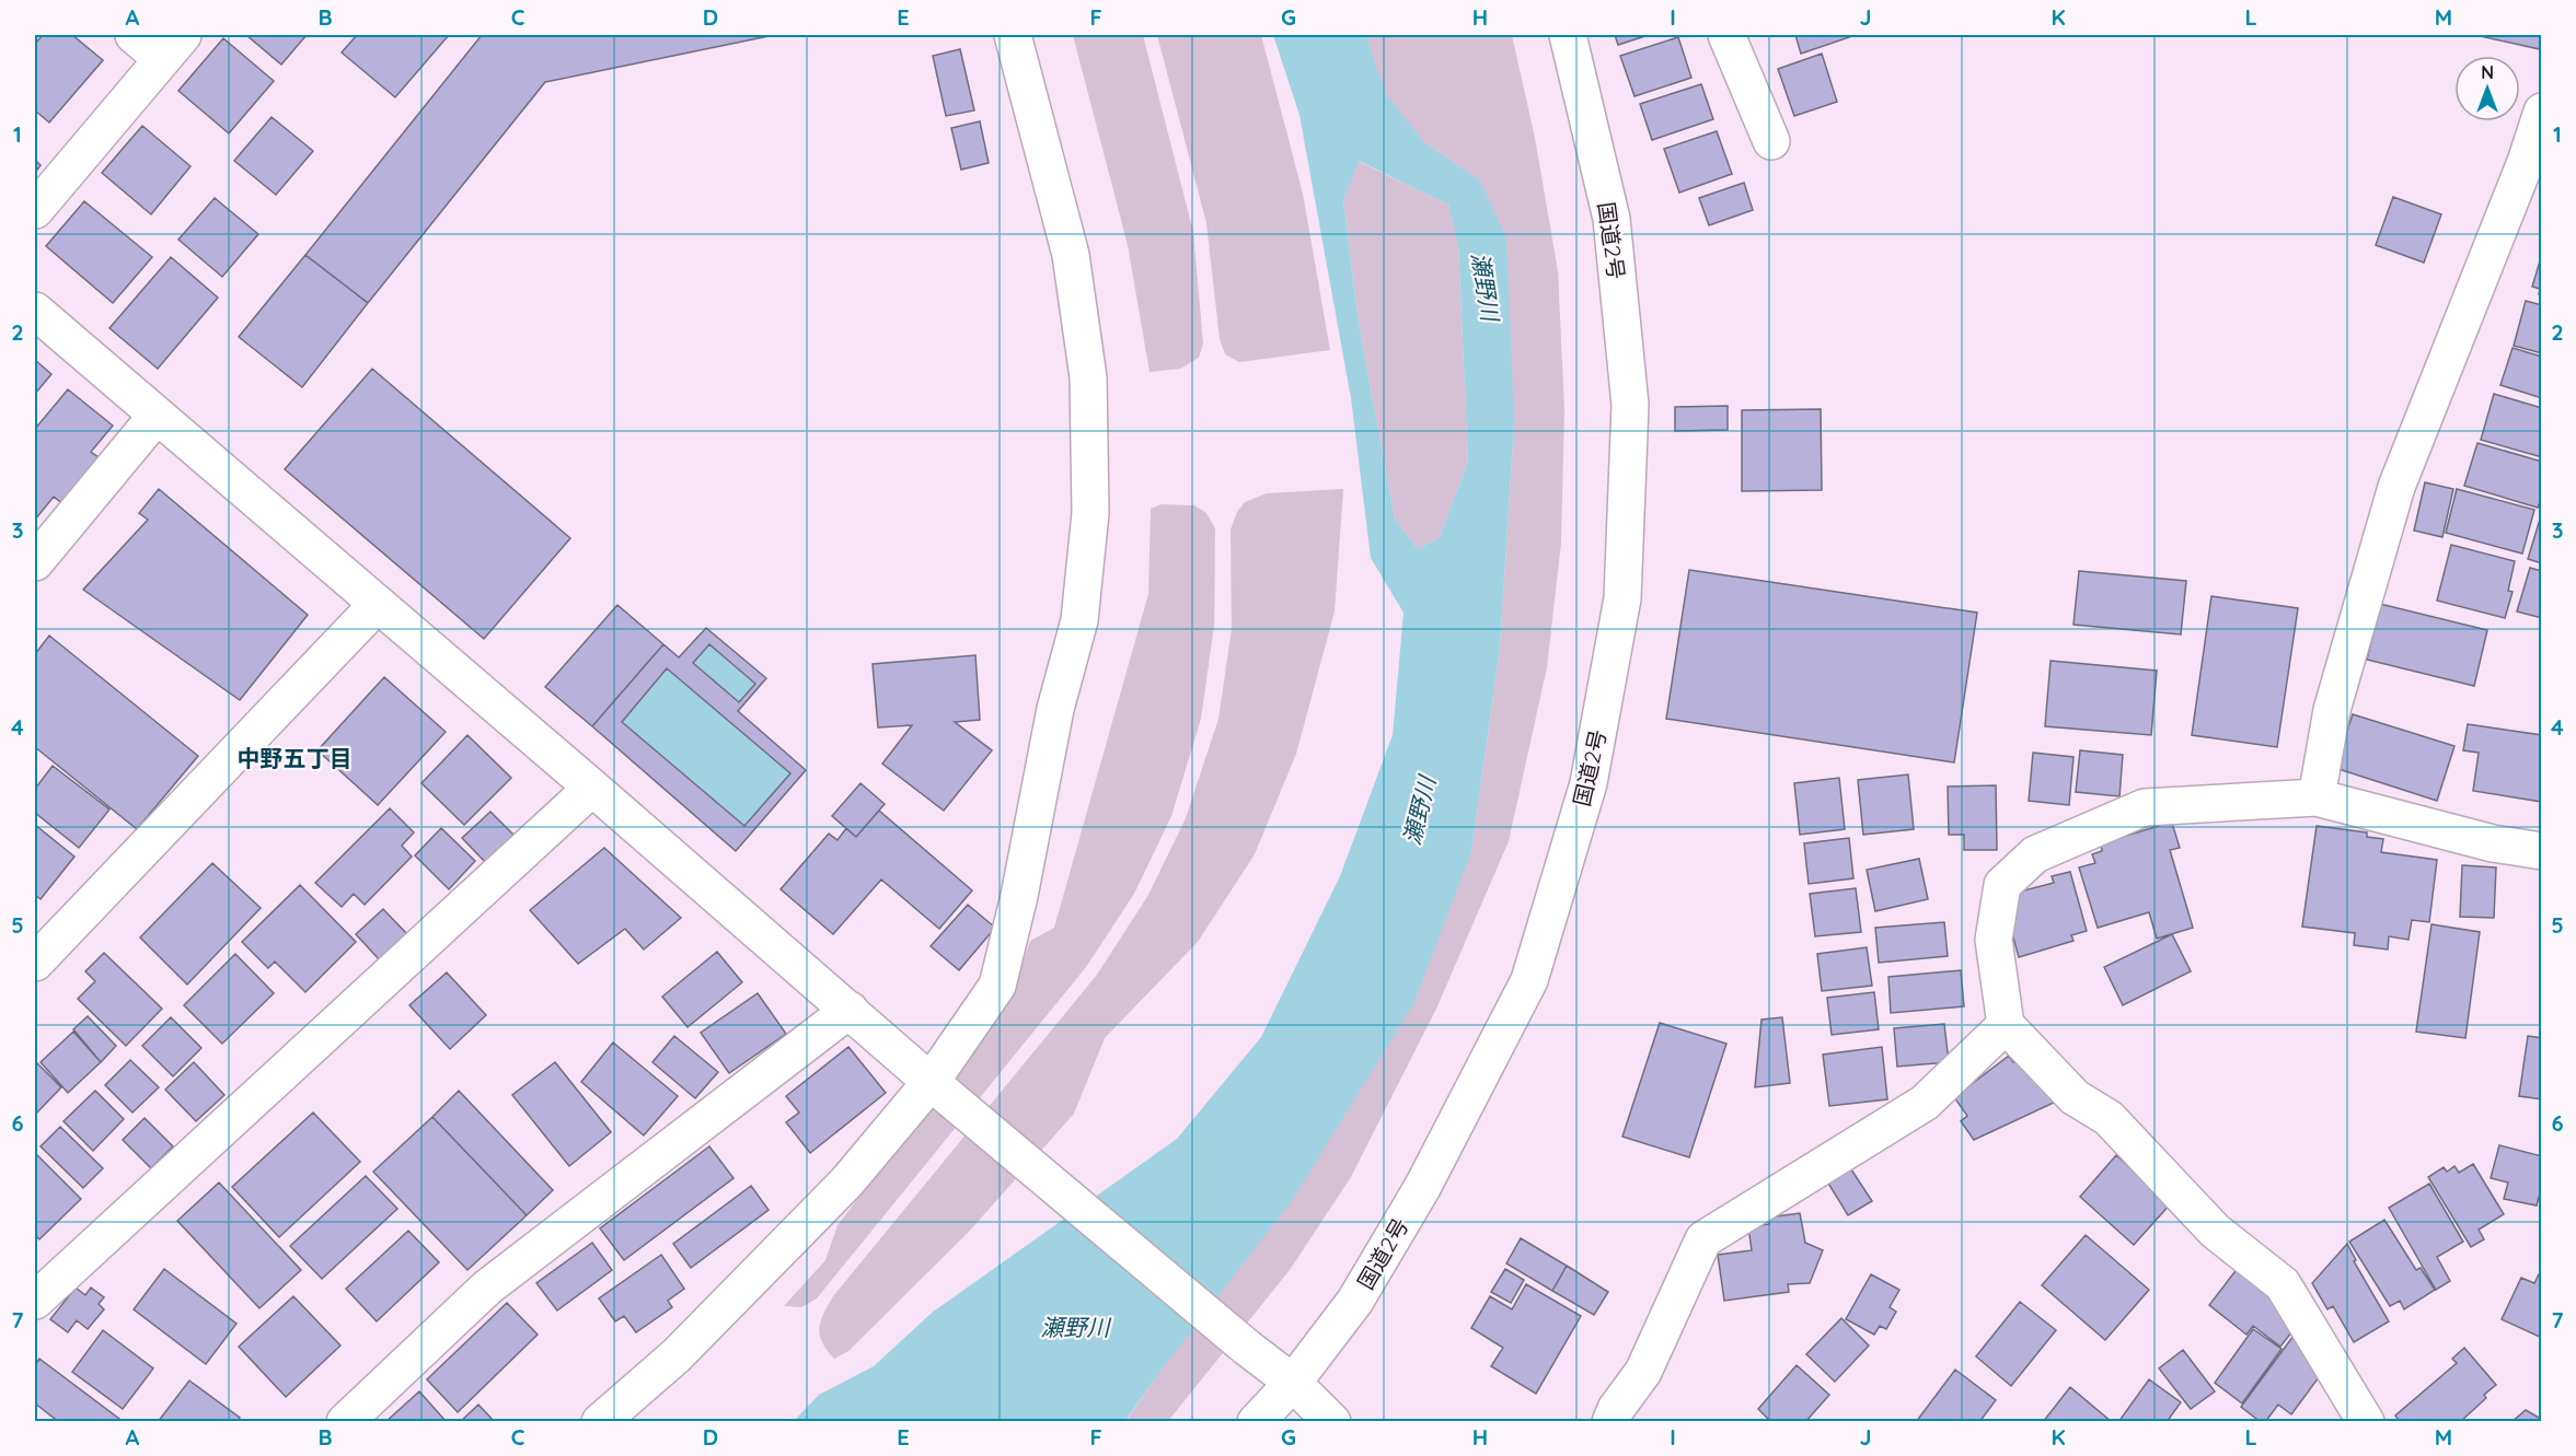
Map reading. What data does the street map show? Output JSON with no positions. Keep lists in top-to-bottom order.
{
  "streets": {
    "main road": ["国道2号"]
  },
  "districts": ["中野五丁目"],
  "water": ["瀬野川"],
  "north": "top",
  "grid": {
    "columns": [
      "A",
      "B",
      "C",
      "D",
      "E",
      "F",
      "G",
      "H",
      "I",
      "J",
      "K",
      "L",
      "M"
    ],
    "rows": [
      "1",
      "2",
      "3",
      "4",
      "5",
      "6",
      "7"
    ]
  }
}
